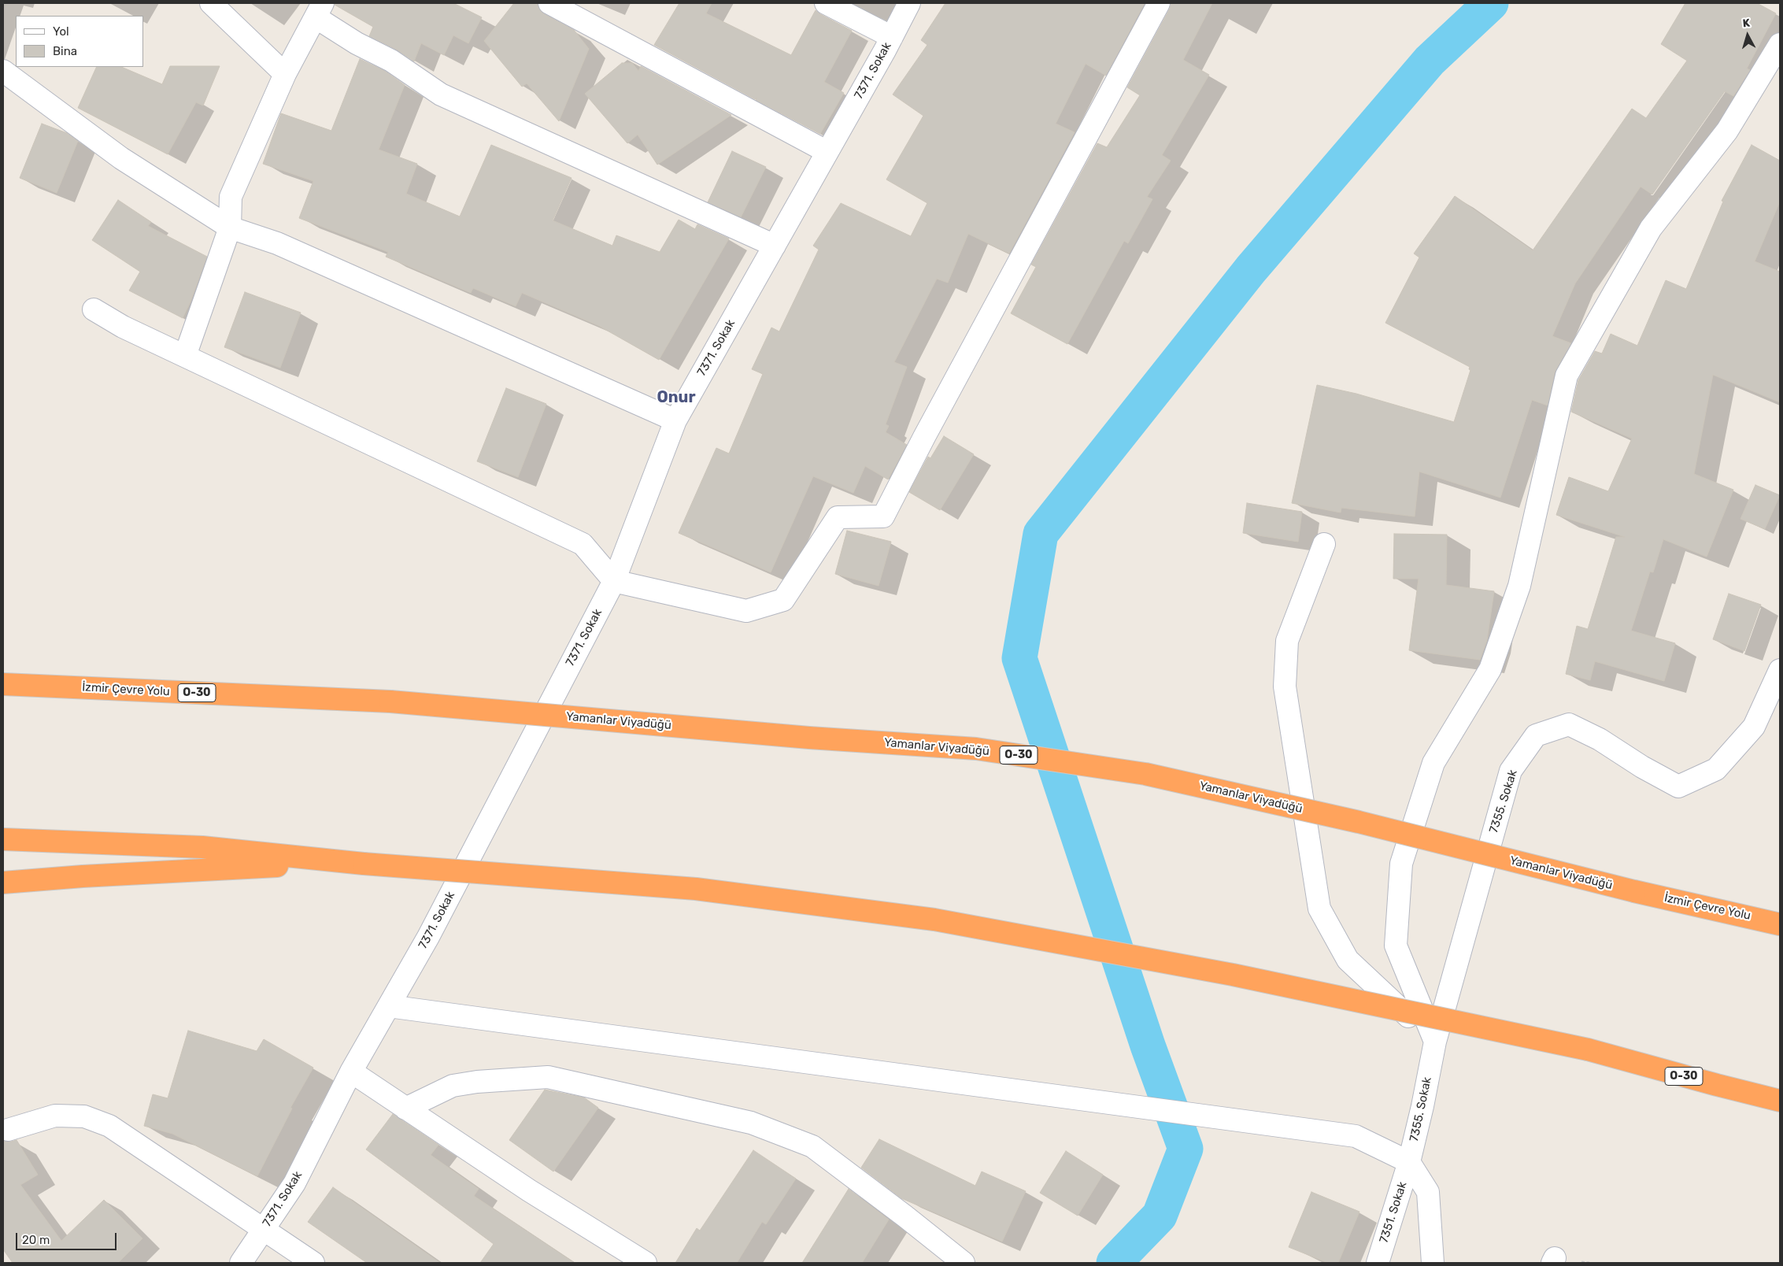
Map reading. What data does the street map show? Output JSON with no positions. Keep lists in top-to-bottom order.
{
  "streets": {
    "highway": ["İzmir Çevre Yolu", "O-30", "Yamanlar Viyadüğü"],
    "street": ["7371. Sokak", "7355. Sokak", "7351. Sokak"]
  },
  "crossings": [
    ["İzmir Çevre Yolu", "Yamanlar Viyadüğü"],
    ["7355. Sokak", "7351. Sokak"]
  ],
  "districts": ["Onur"],
  "legend": ["Yol", "Bina"],
  "scale_bar": "20 m",
  "north": "top"
}
